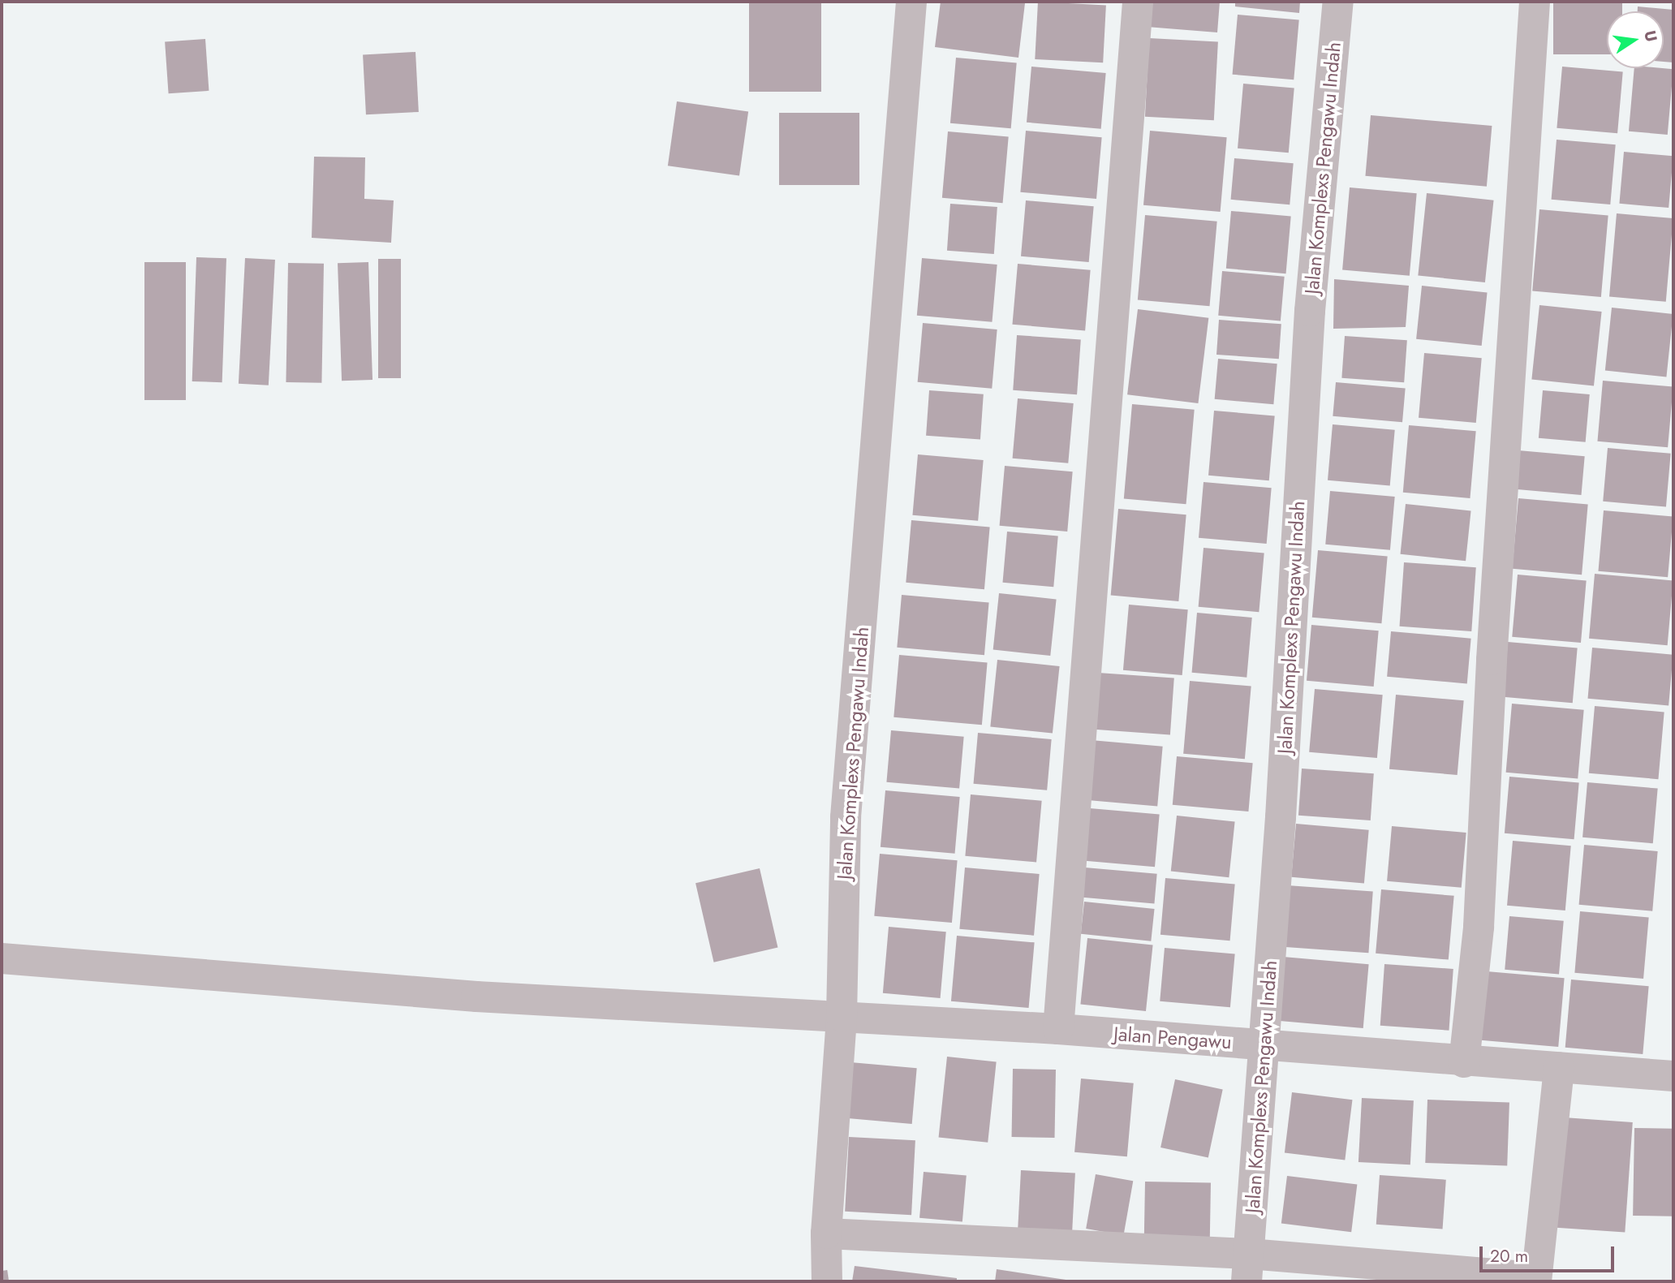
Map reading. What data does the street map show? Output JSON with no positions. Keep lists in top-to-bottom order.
{
  "streets": {
    "street": ["Jalan Komplexs Pengawu Indah", "Jalan Pengawu"]
  },
  "crossings": [
    ["Jalan Komplexs Pengawu Indah", "Jalan Pengawu"]
  ],
  "scale_bar": "20 m",
  "north": "right"
}
